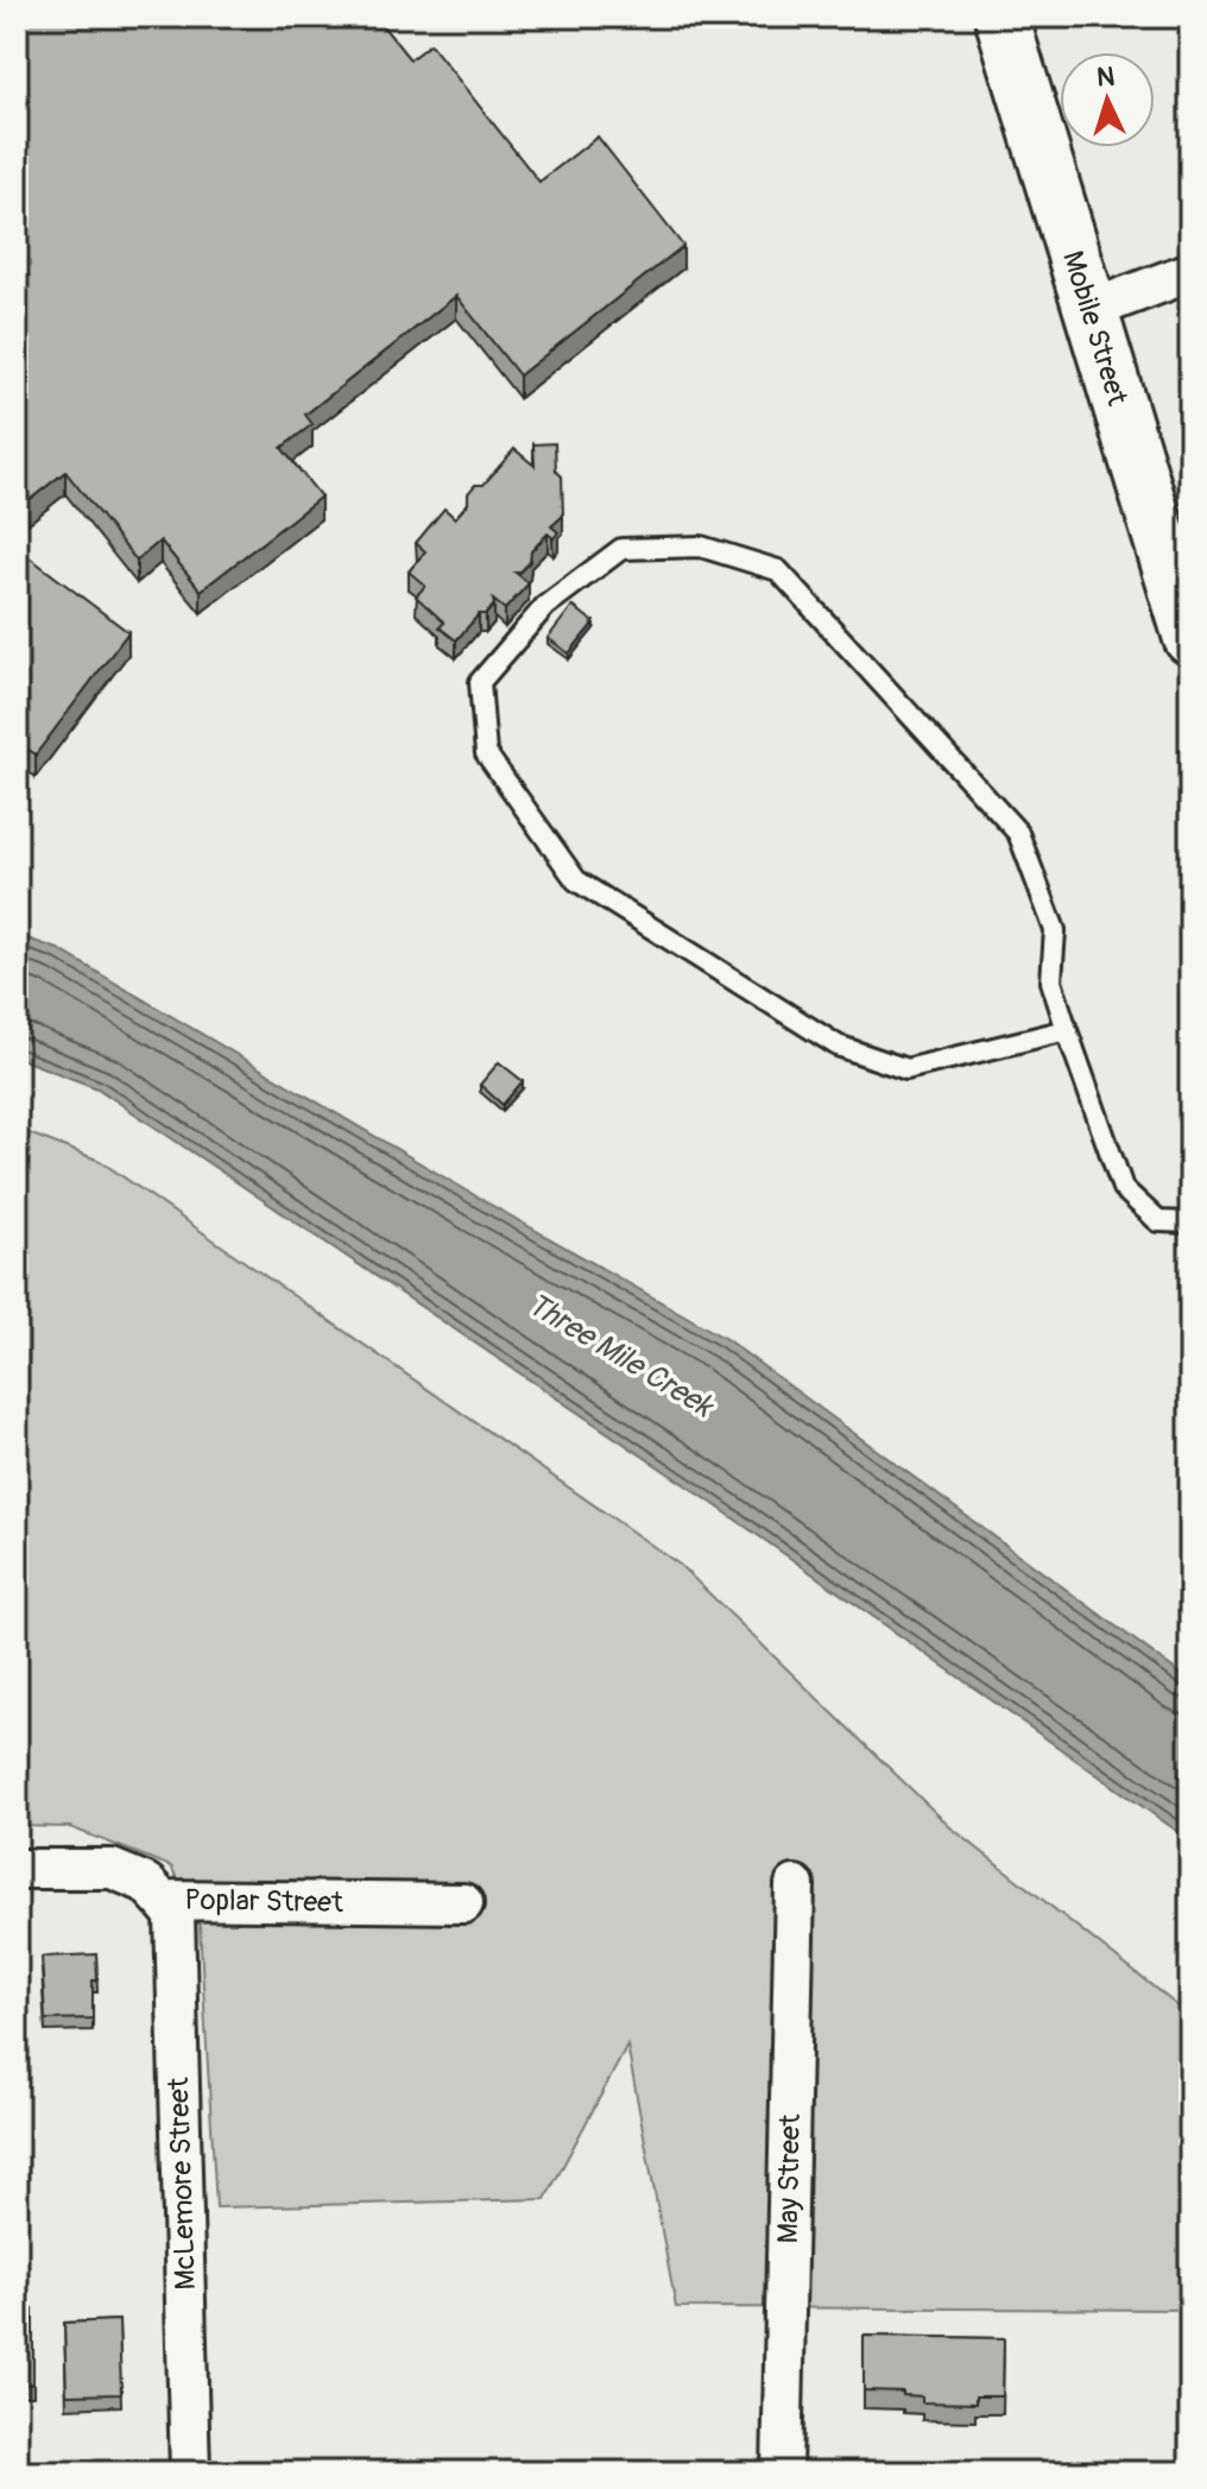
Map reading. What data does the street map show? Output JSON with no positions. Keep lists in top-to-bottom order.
{
  "streets": {
    "street": [
      "Mobile Street",
      "Poplar Street",
      "May Street",
      "McLemore Street"
    ]
  },
  "crossings": [
    ["Poplar Street", "McLemore Street"]
  ],
  "water": ["Three Mile Creek"],
  "north": "top"
}
